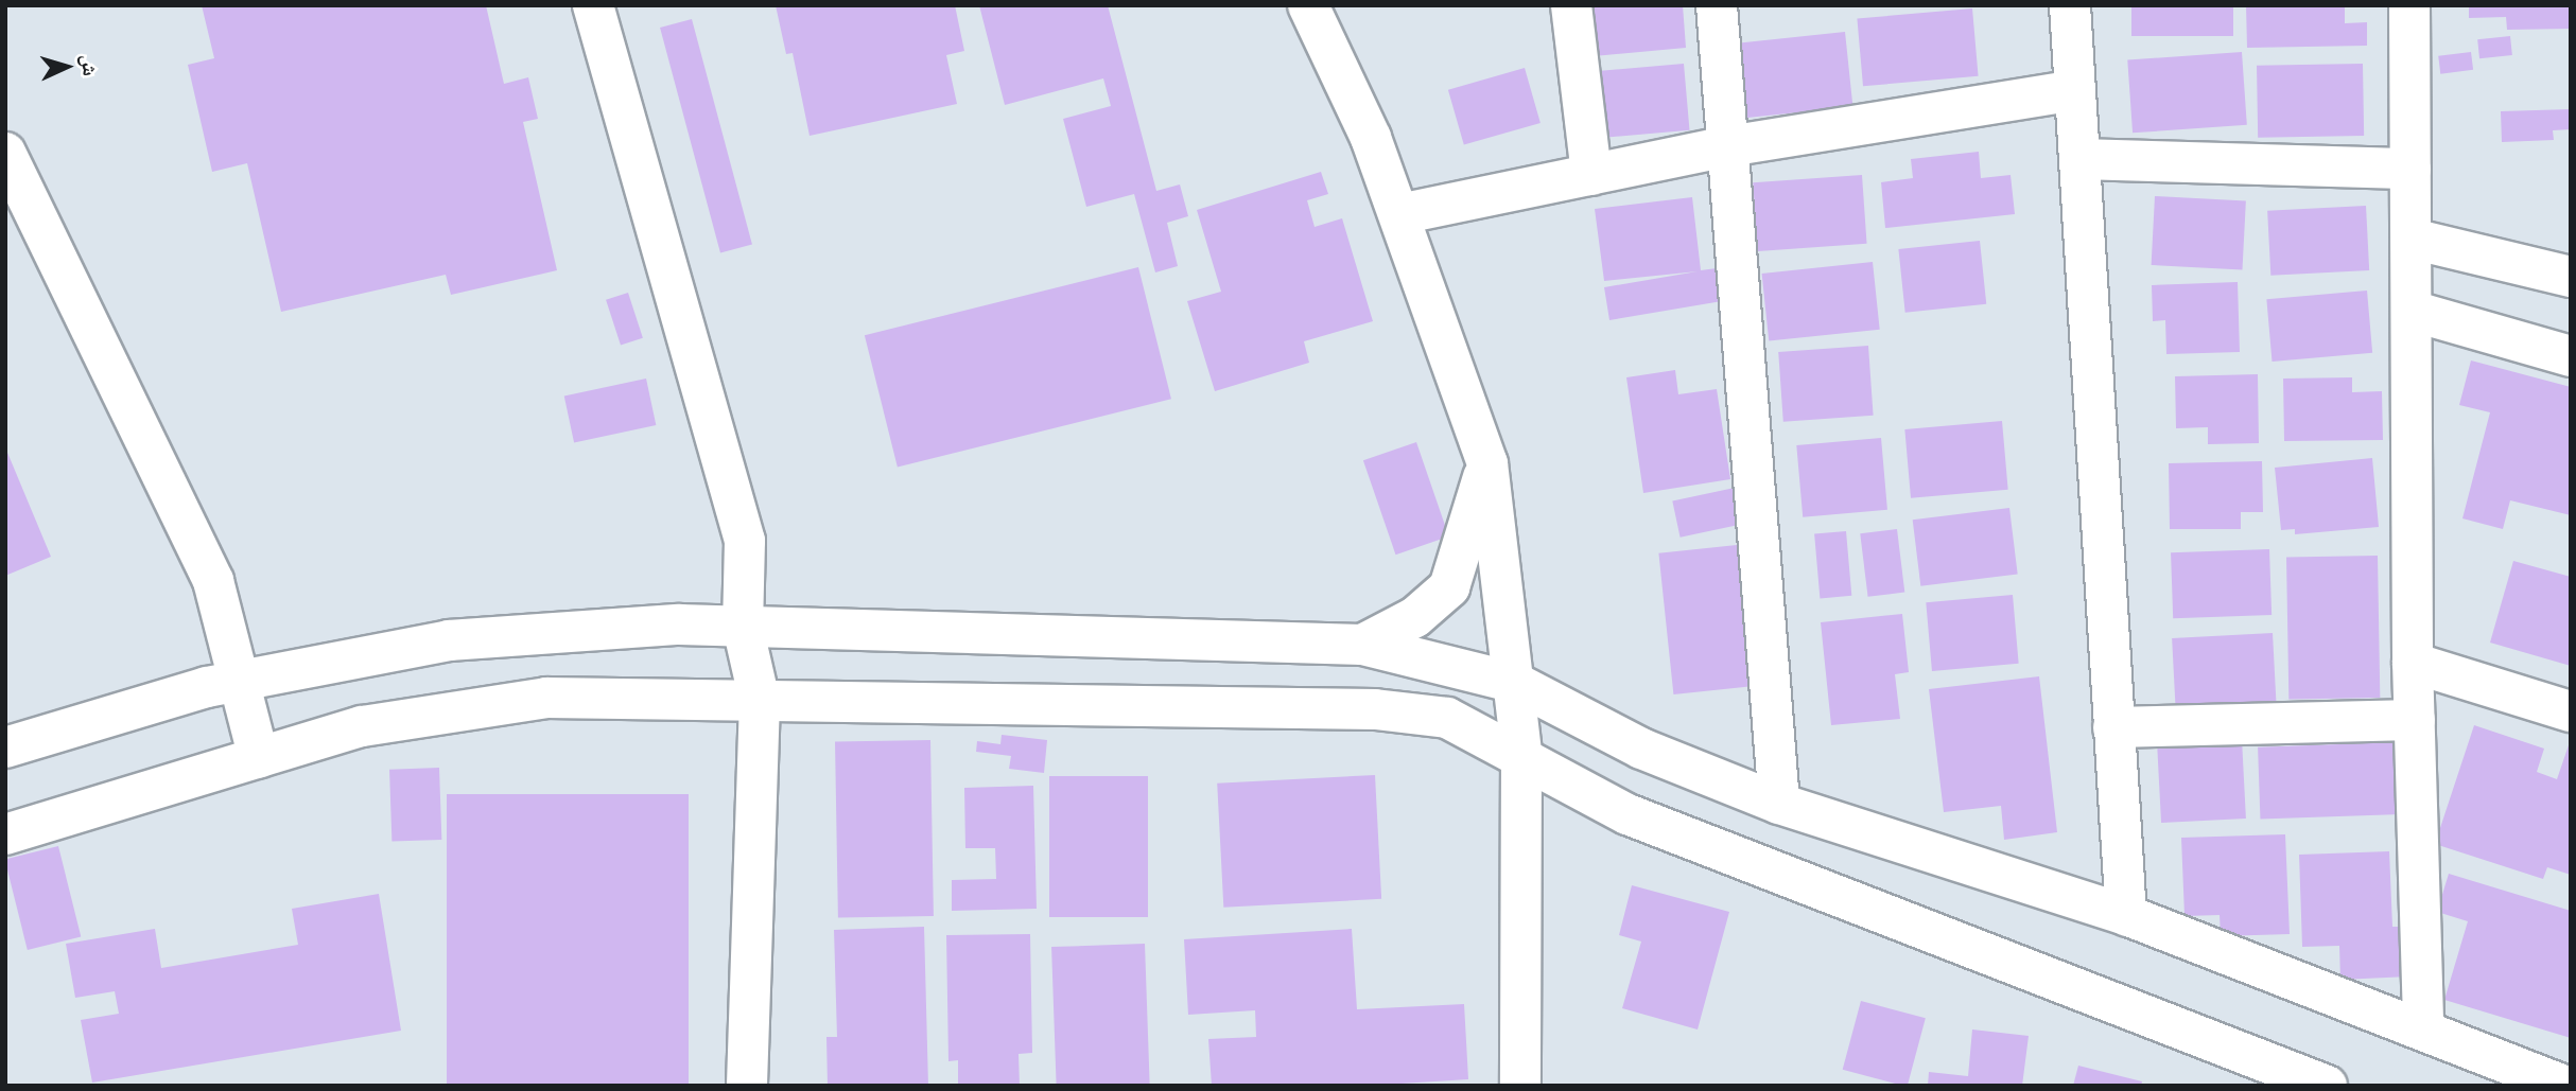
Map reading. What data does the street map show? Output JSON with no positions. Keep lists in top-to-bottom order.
{
  "north": "right"
}
